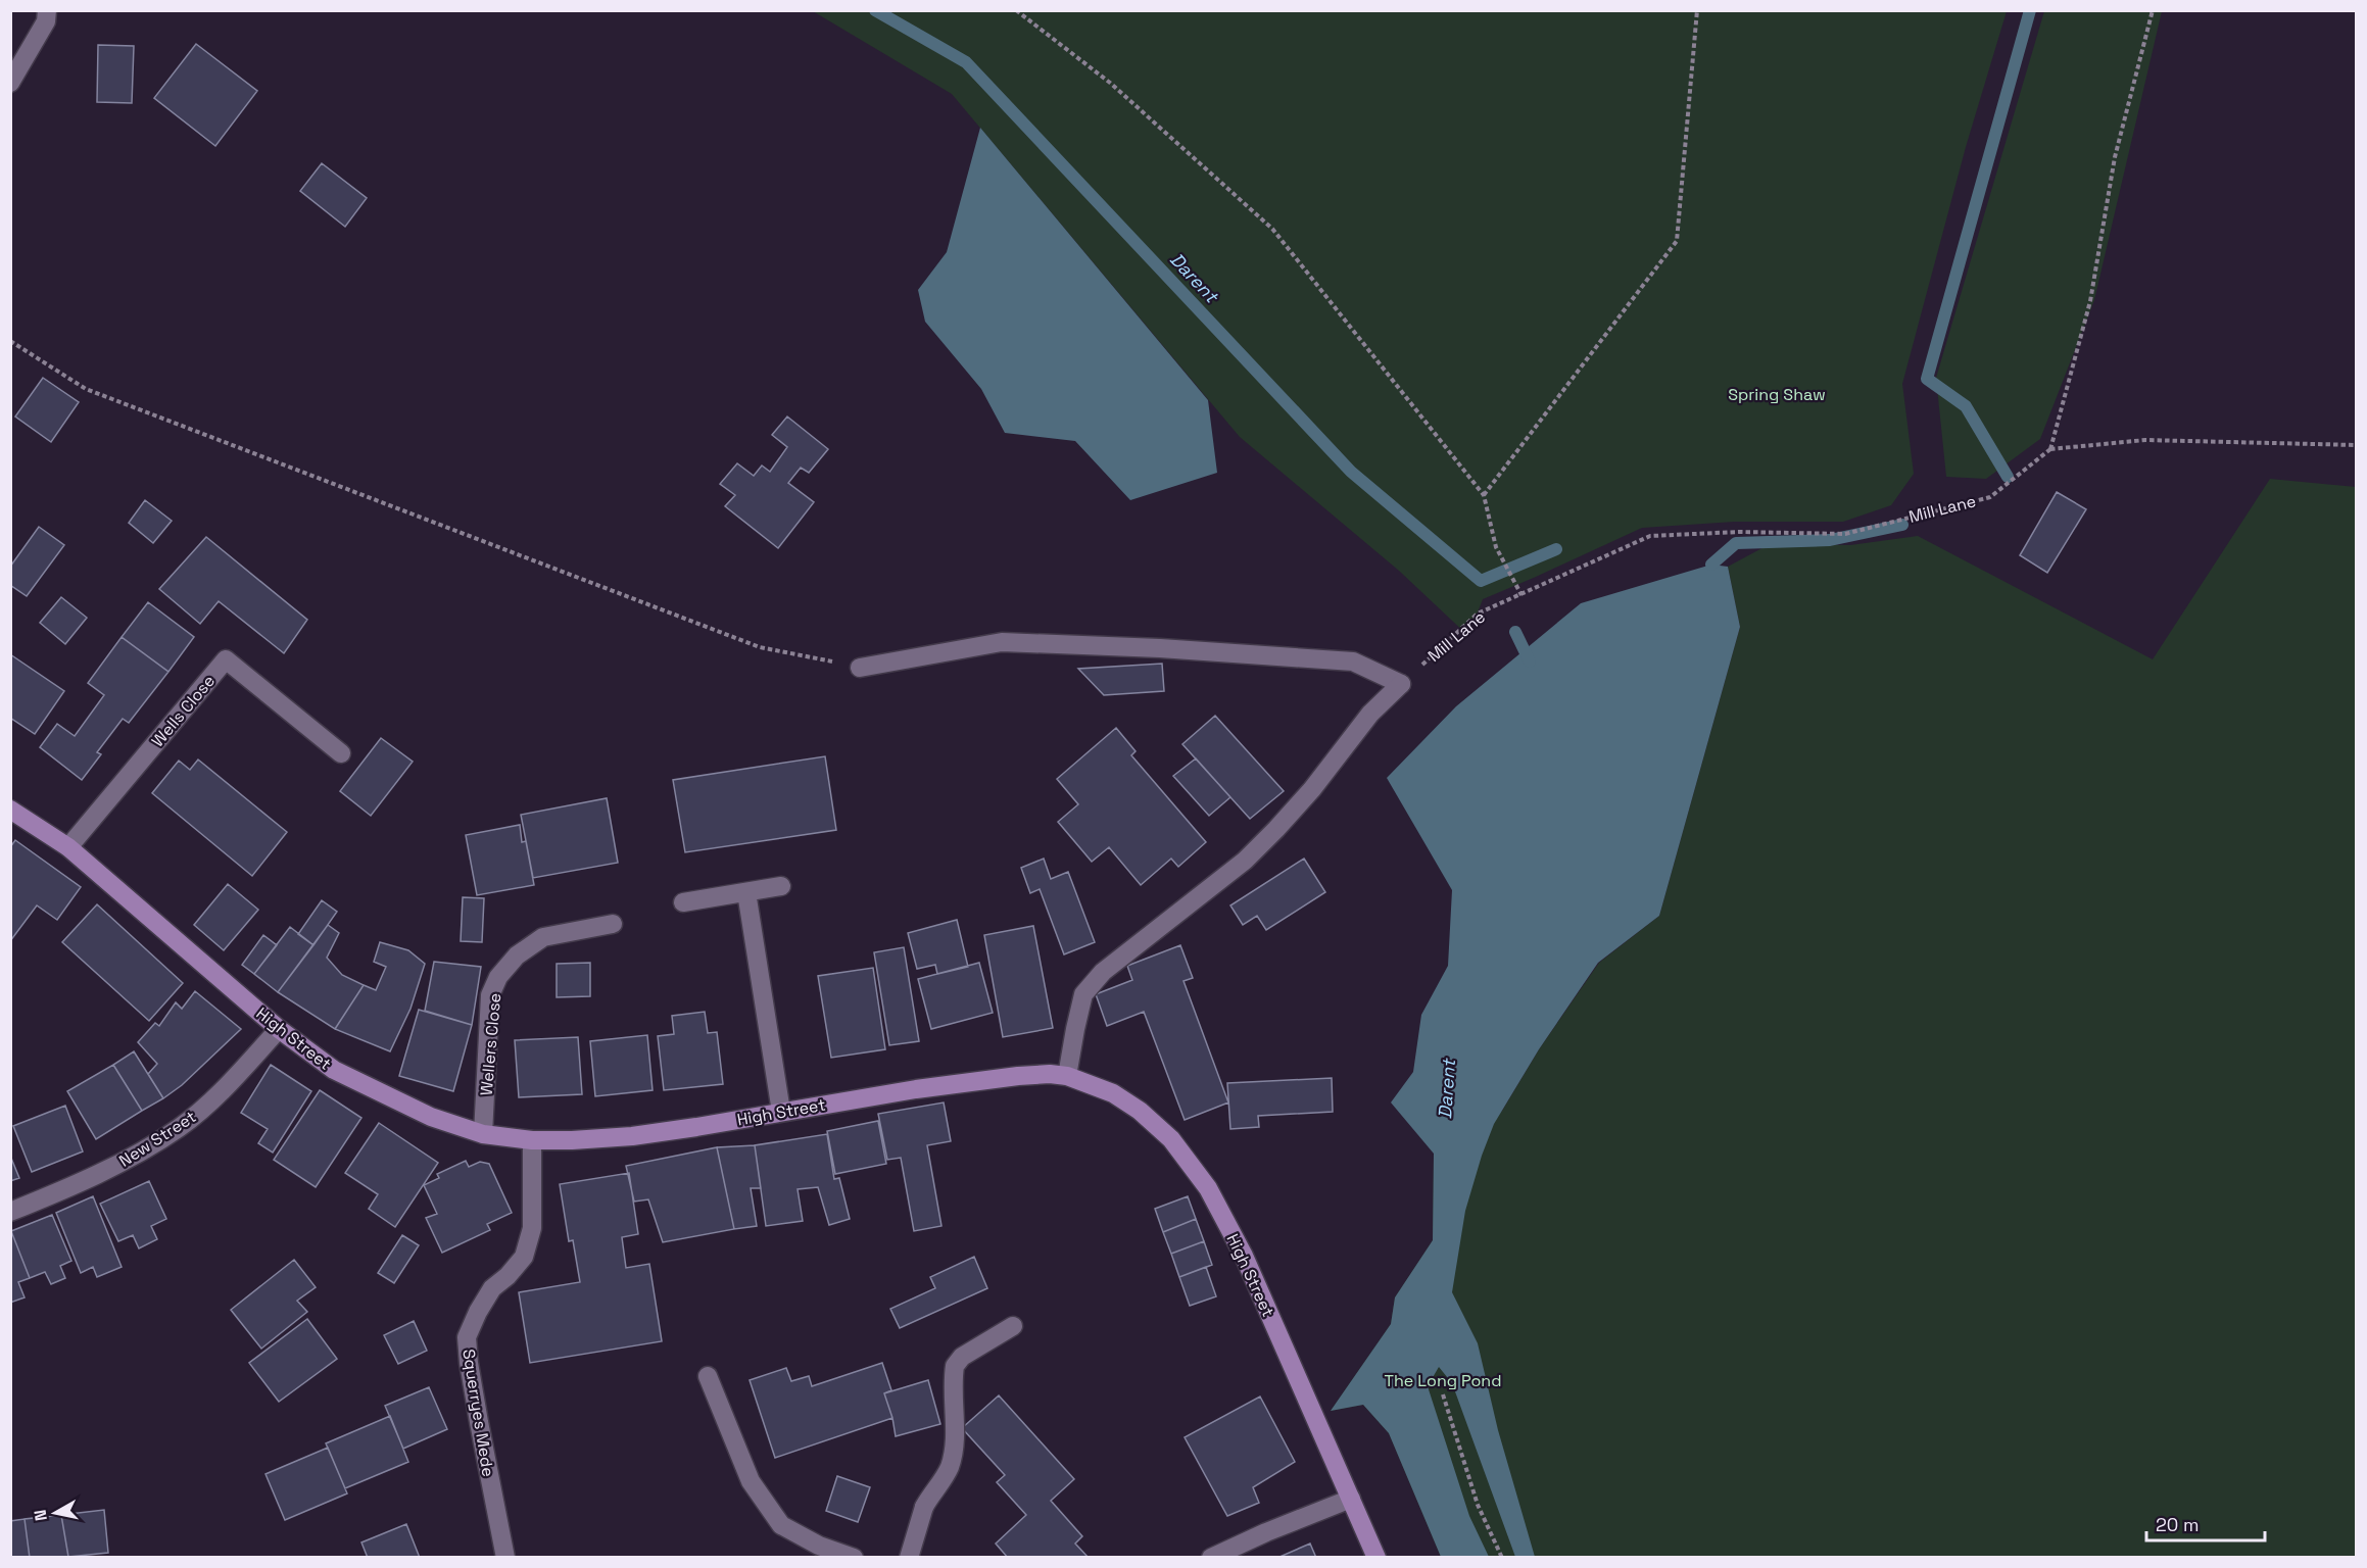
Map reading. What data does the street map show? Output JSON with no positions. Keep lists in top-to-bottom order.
{
  "streets": {
    "main road": ["High Street"],
    "street": [
      "Wells Close",
      "Wellers Close",
      "New Street",
      "Squerryes Mede"
    ],
    "path": ["Mill Lane"]
  },
  "crossings": [
    ["Wells Close", "High Street"],
    ["High Street", "Wellers Close"],
    ["High Street", "New Street"],
    ["High Street", "Squerryes Mede"]
  ],
  "water": ["Darent"],
  "parks": ["Spring Shaw", "The Long Pond"],
  "scale_bar": "20 m",
  "north": "left"
}
